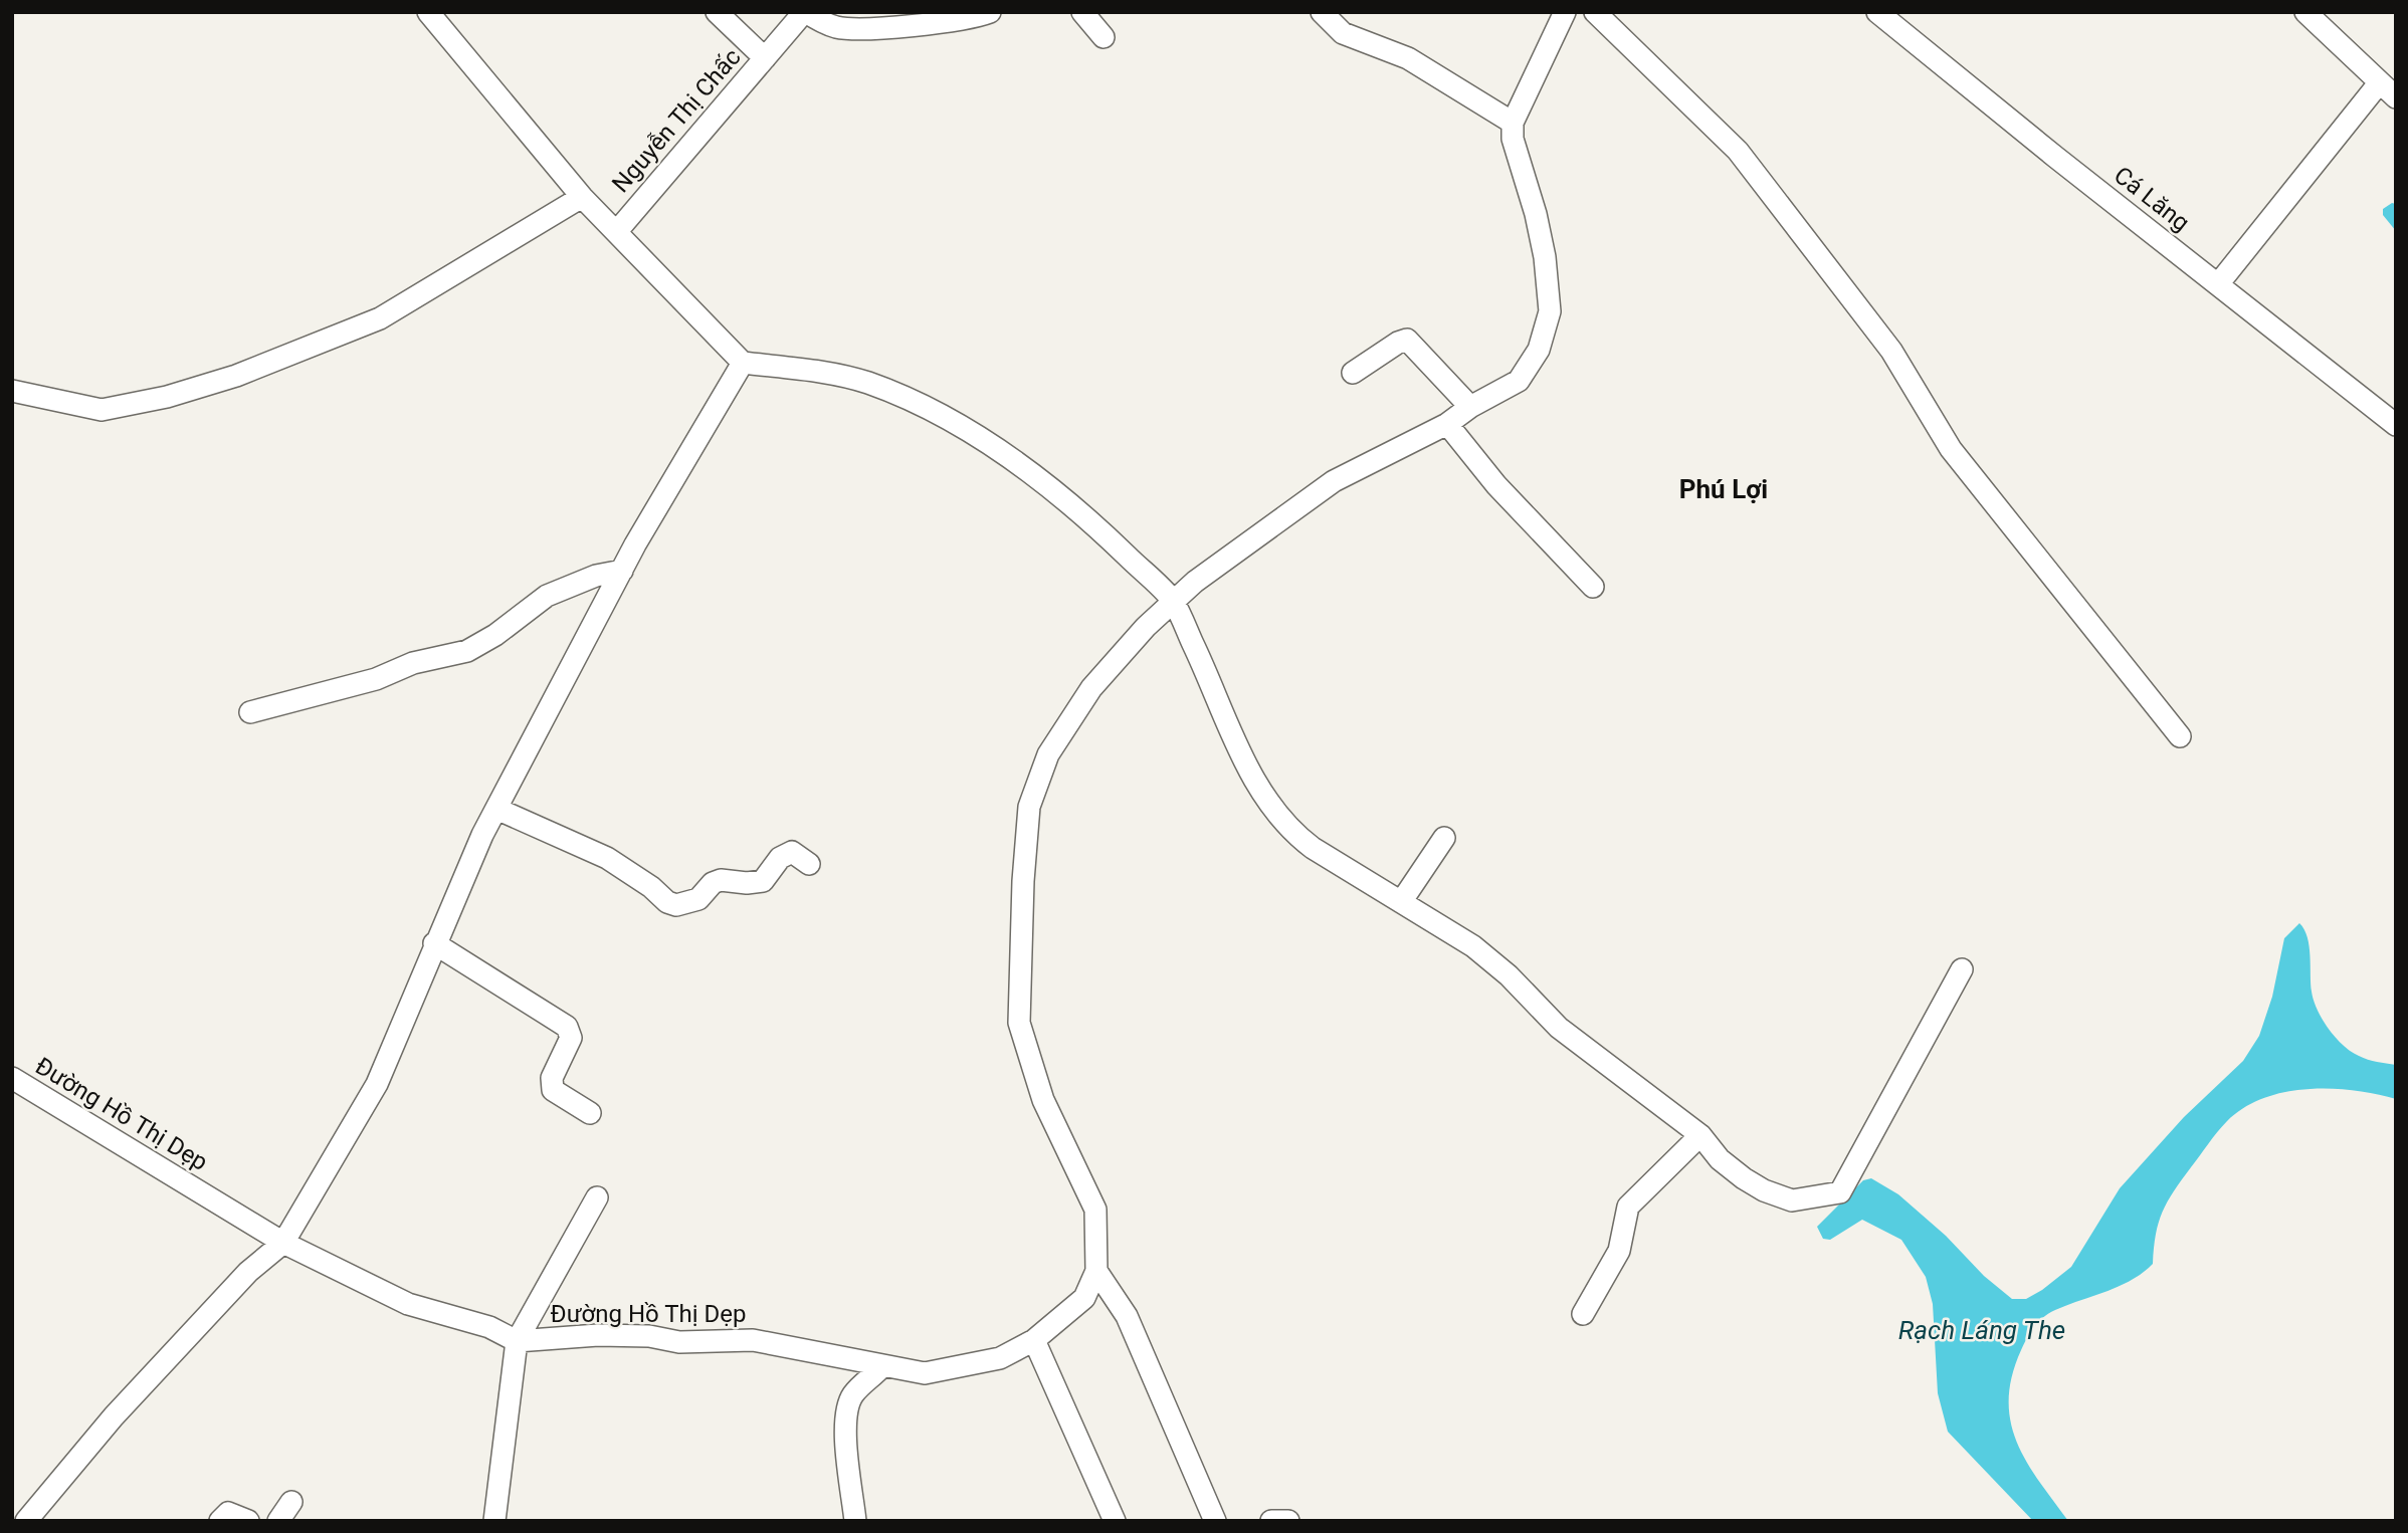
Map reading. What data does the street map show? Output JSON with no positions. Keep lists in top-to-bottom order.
{
  "streets": {
    "street": ["Nguyễn Thị Chấc", "Cá Lăng", "Đường Hồ Thị Dẹp"]
  },
  "districts": ["Phú Lợi"],
  "water": ["Rạch Láng The"]
}
